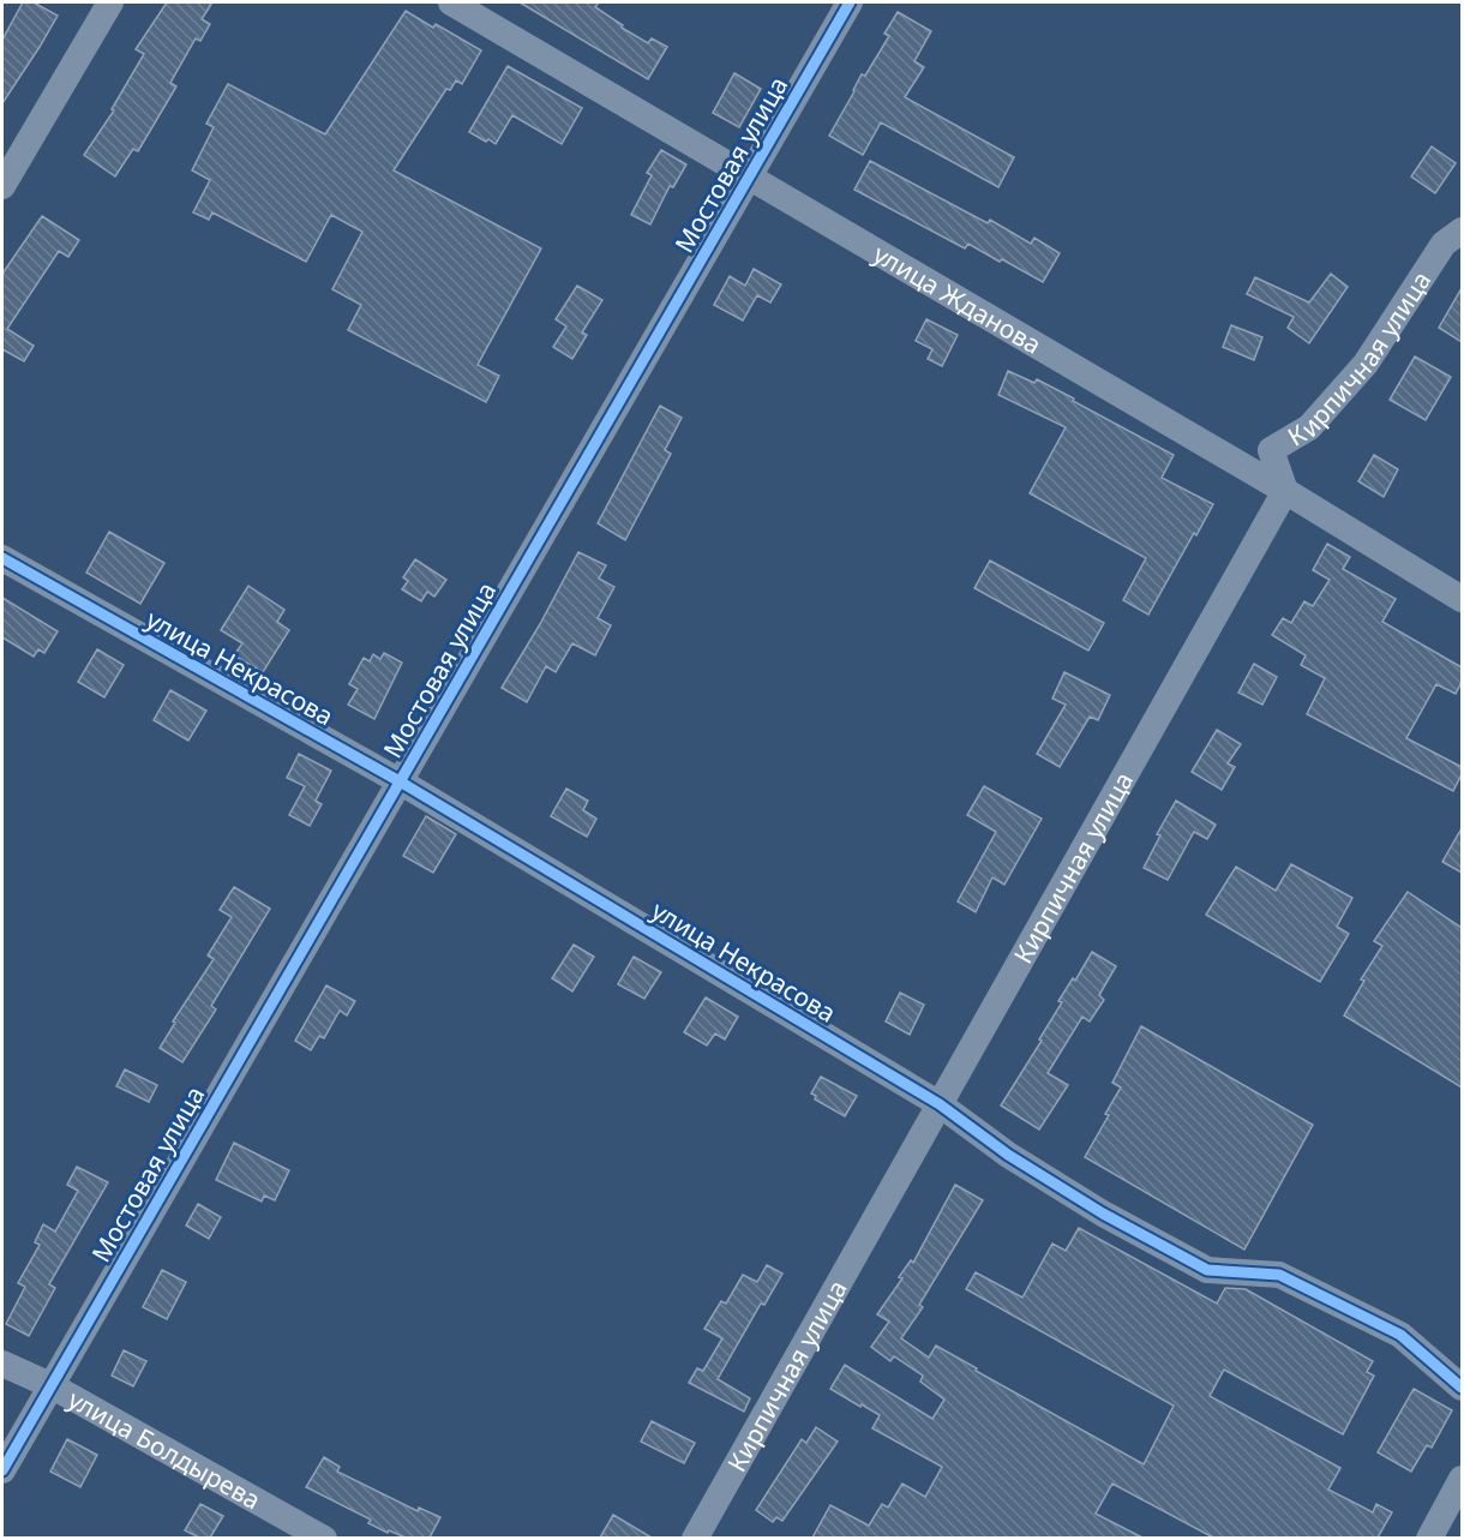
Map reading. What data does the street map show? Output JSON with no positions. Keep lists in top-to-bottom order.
{
  "streets": {
    "street": [
      "Мостовая улица",
      "улица Жданова",
      "Кирпичная улица",
      "улица Некрасова",
      "улица Болдырева"
    ]
  },
  "crossings": [
    ["Мостовая улица", "улица Жданова"],
    ["Мостовая улица", "улица Некрасова"],
    ["Мостовая улица", "улица Болдырева"],
    ["улица Жданова", "Кирпичная улица"],
    ["Кирпичная улица", "улица Некрасова"]
  ]
}
